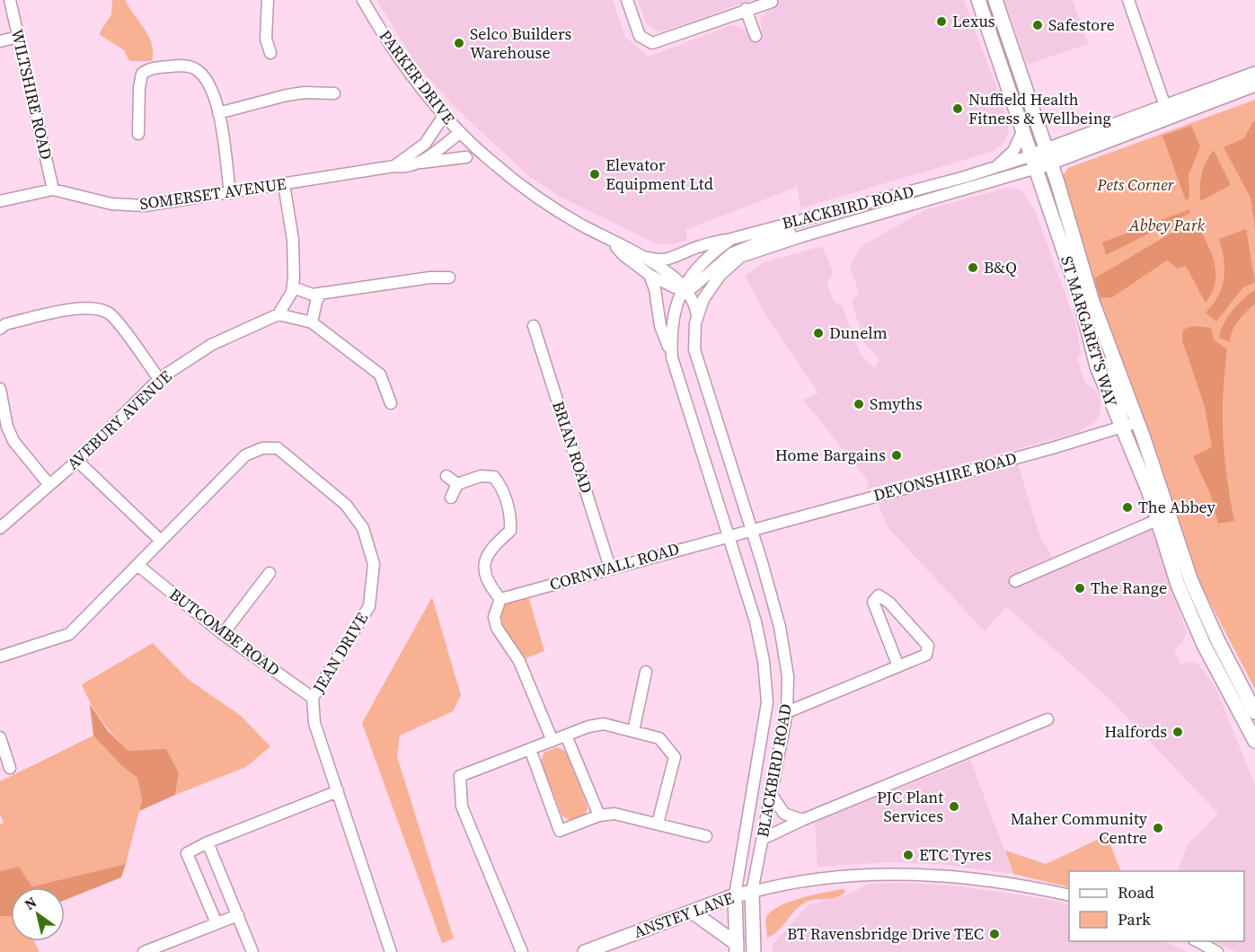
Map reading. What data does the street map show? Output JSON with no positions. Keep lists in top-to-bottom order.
{
  "streets": {
    "main road": ["BLACKBIRD ROAD", "ST MARGARET'S WAY", "ANSTEY LANE"],
    "street": [
      "PARKER DRIVE",
      "WILTSHIRE ROAD",
      "SOMERSET AVENUE",
      "AVEBURY AVENUE",
      "BRIAN ROAD",
      "DEVONSHIRE ROAD",
      "CORNWALL ROAD",
      "BUTCOMBE ROAD",
      "JEAN DRIVE"
    ]
  },
  "crossings": [
    ["PARKER DRIVE", "SOMERSET AVENUE"],
    ["PARKER DRIVE", "BLACKBIRD ROAD"],
    ["WILTSHIRE ROAD", "SOMERSET AVENUE"],
    ["BLACKBIRD ROAD", "ST MARGARET'S WAY"],
    ["BLACKBIRD ROAD", "DEVONSHIRE ROAD"],
    ["BLACKBIRD ROAD", "CORNWALL ROAD"],
    ["BLACKBIRD ROAD", "ANSTEY LANE"],
    ["ST MARGARET'S WAY", "DEVONSHIRE ROAD"],
    ["BRIAN ROAD", "CORNWALL ROAD"],
    ["BUTCOMBE ROAD", "JEAN DRIVE"]
  ],
  "parks": ["Pets Corner", "Abbey Park"],
  "places": [
    "Lexus",
    "Safestore",
    "Selco Builders Warehouse",
    "Nuffield Health Fitness & Wellbeing",
    "Elevator Equipment Ltd",
    "B&Q",
    "Dunelm",
    "Smyths",
    "Home Bargains",
    "The Abbey",
    "The Range",
    "Halfords",
    "PJC Plant Services",
    "Maher Community Centre",
    "ETC Tyres",
    "BT Ravensbridge Drive TEC"
  ],
  "legend": ["Road", "Park"],
  "north": "top left"
}
